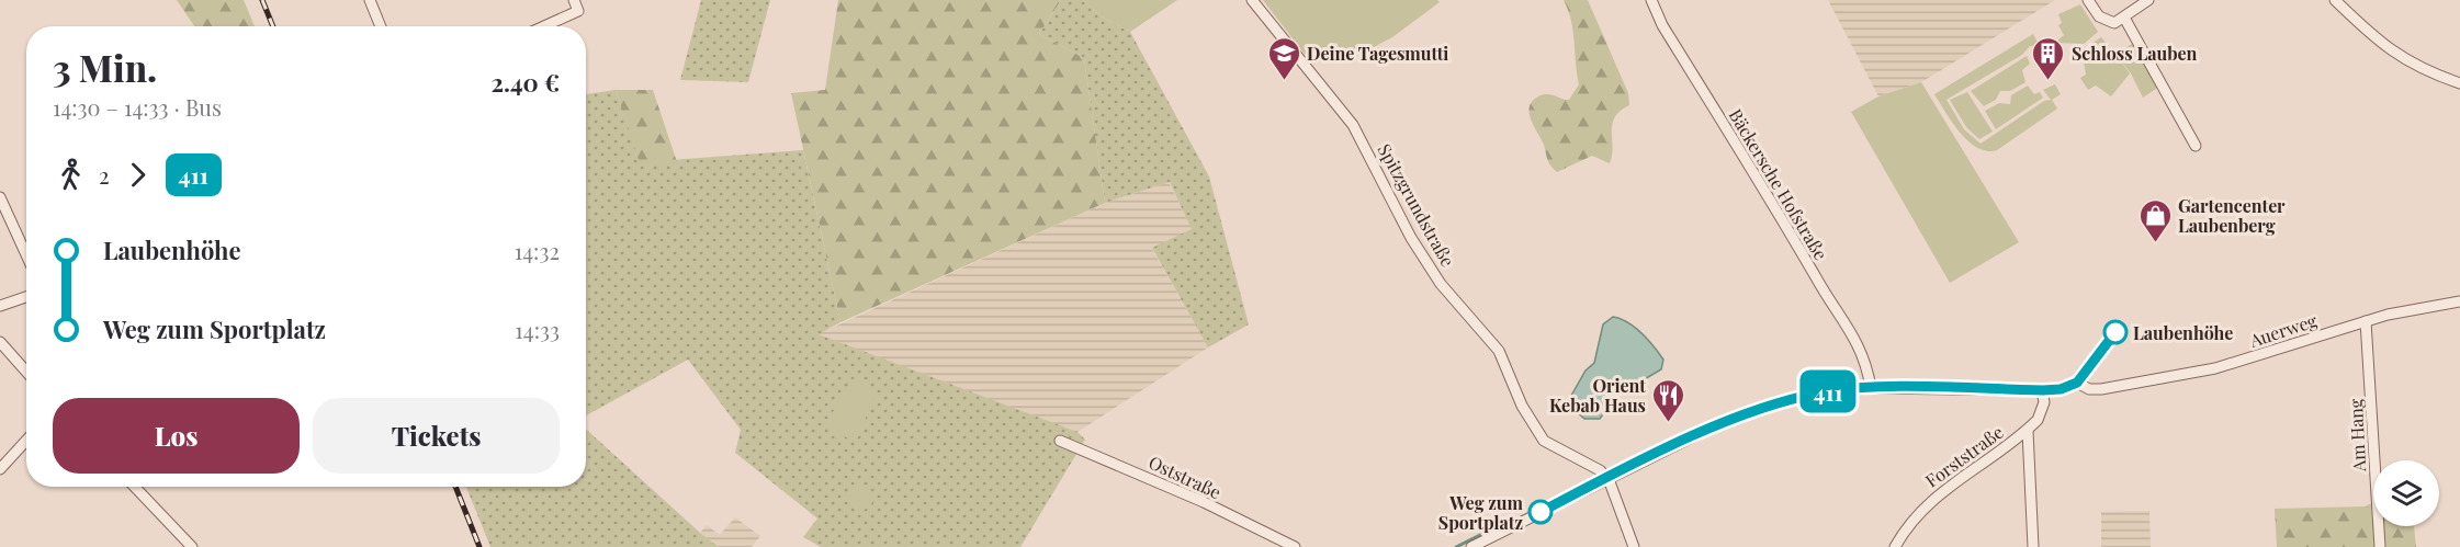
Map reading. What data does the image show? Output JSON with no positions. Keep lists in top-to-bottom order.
{
  "streets": {
    "street": [
      "Bäckersche Hofstraße",
      "Spitzgrundstraße",
      "Auerweg",
      "Am Hang",
      "Forststraße",
      "Oststraße"
    ]
  },
  "crossings": [
    ["Auerweg", "Am Hang"],
    ["Auerweg", "Forststraße"]
  ],
  "places": {
    "school or university": ["Deine Tagesmutti"],
    "building": ["Schloss Lauben"],
    "shop": ["Gartencenter Laubenberg"],
    "other": ["Laubenhöhe", "Weg zum Sportplatz"],
    "restaurant": ["Orient Kebab Haus"]
  },
  "lines": ["bus line 411"],
  "page": {
    "on_map": "411",
    "heading": ["3 Min.", "14:30 – 14:33 · Bus", "2.40 €"],
    "legs": ["2", "411"],
    "list": [
      {
        "name": "Laubenhöhe",
        "value": "14:32"
      },
      {
        "name": "Weg zum Sportplatz",
        "value": "14:33"
      }
    ],
    "buttons": ["Los", "Tickets"]
  }
}
